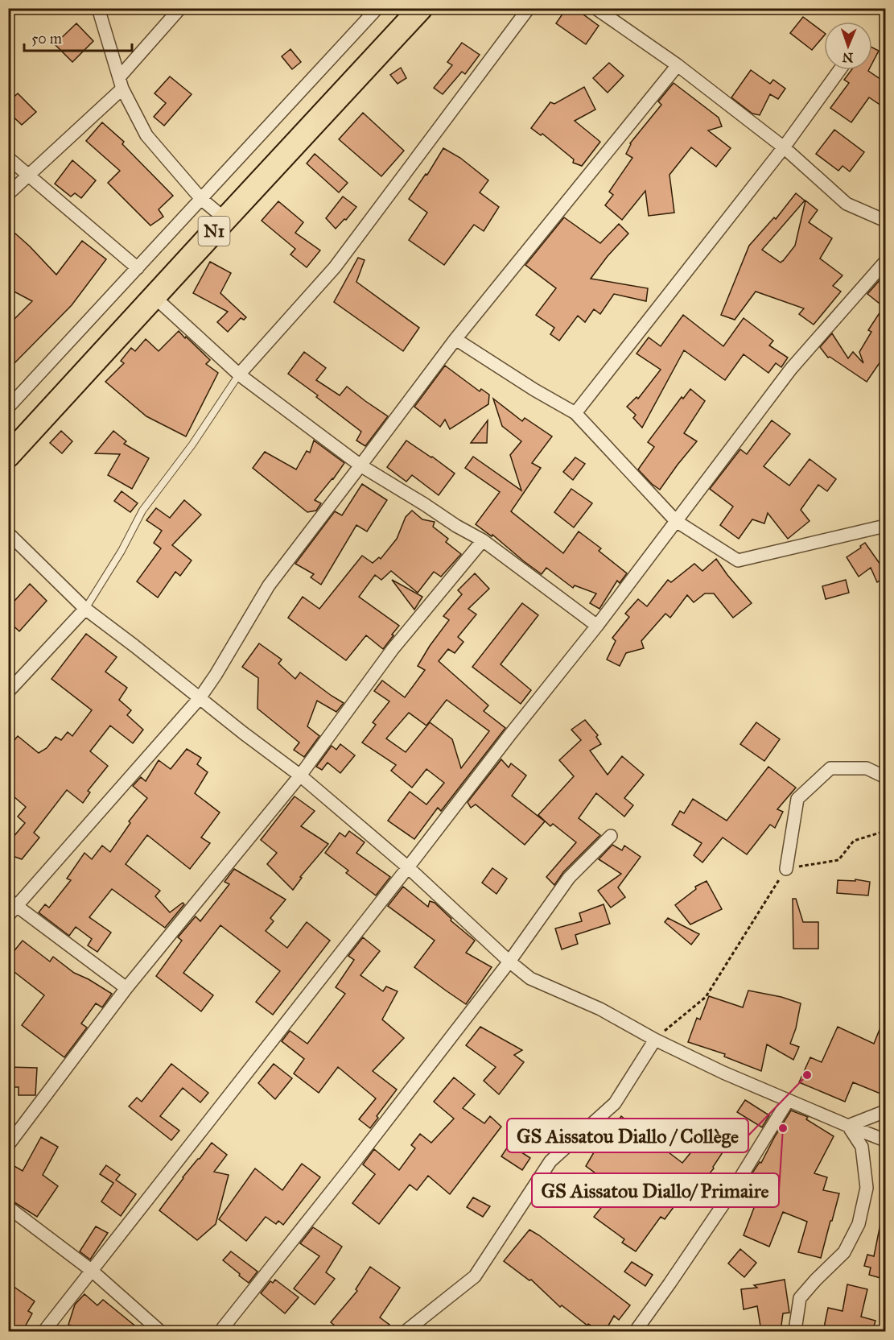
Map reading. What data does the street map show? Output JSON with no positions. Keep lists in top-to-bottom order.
{
  "streets": {
    "highway": ["N1"]
  },
  "places": ["GS Aissatou Diallo / Collège", "GS Aissatou Diallo/ Primaire"],
  "scale_bar": "50 m",
  "north": "bottom"
}
